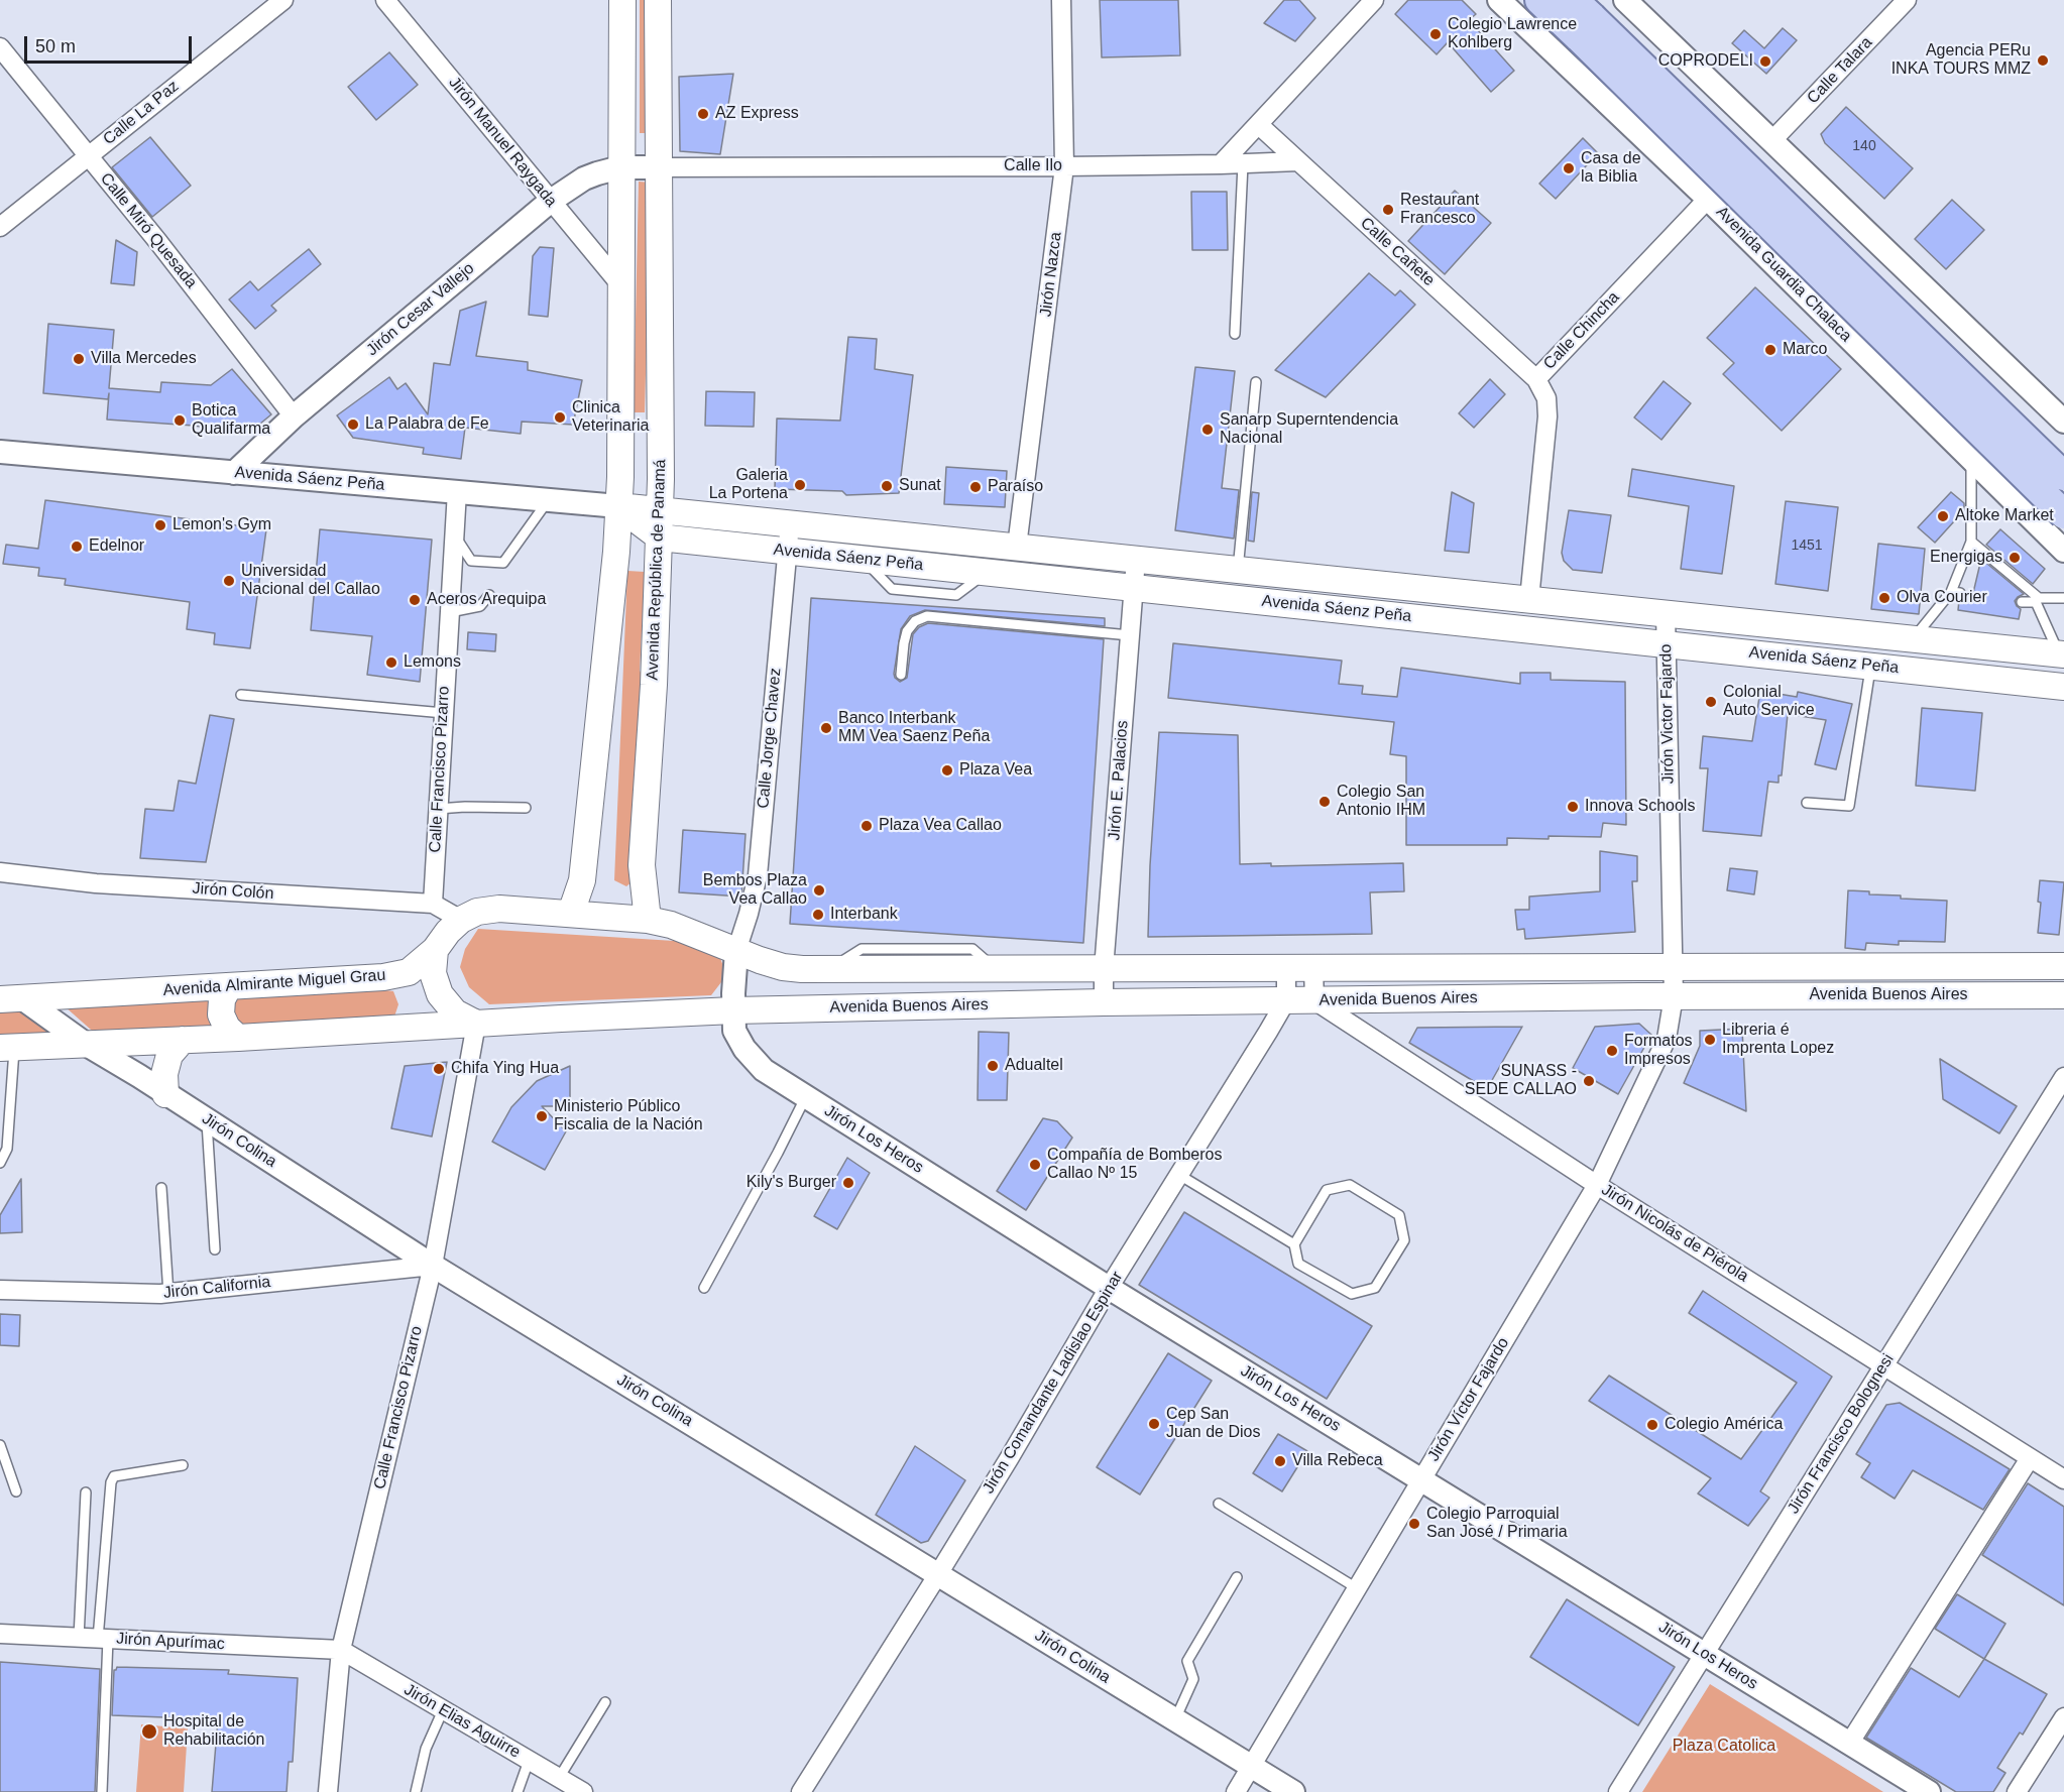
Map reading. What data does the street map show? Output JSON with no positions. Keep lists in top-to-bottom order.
{
  "streets": {
    "main road": [
      "Avenida Guardia Chalaca",
      "Avenida Sáenz Peña",
      "Avenida República de Panamá",
      "Avenida Almirante Miguel Grau",
      "Avenida Buenos Aires"
    ],
    "street": [
      "Calle Talara",
      "Calle La Paz",
      "Jirón Manuel Raygada",
      "Calle Ilo",
      "Calle Miró Quesada",
      "Calle Cañete",
      "Jirón Nazca",
      "Jirón Cesar Vallejo",
      "Calle Chincha",
      "Jirón Victor Fajardo",
      "Calle Jorge Chavez",
      "Calle Francisco Pizarro",
      "Jirón E. Palacios",
      "Jirón Colón",
      "Jirón Los Heros",
      "Jirón Colina",
      "Jirón Nicolás de Piérola",
      "Jirón California",
      "Jirón Comandante Ladislao Espinar",
      "Jirón Víctor Fajardo",
      "Jirón Francisco Bolognesi",
      "Jirón Apurímac",
      "Jirón Elias Aguirre"
    ]
  },
  "crossings": [
    ["Calle La Paz", "Calle Miró Quesada"],
    ["Jirón Manuel Raygada", "Jirón Cesar Vallejo"],
    ["Calle Ilo", "Calle Cañete"],
    ["Calle Ilo", "Jirón Nazca"],
    ["Calle Ilo", "Jirón Cesar Vallejo"],
    ["Calle Ilo", "Avenida República de Panamá"],
    ["Calle Miró Quesada", "Jirón Cesar Vallejo"],
    ["Calle Cañete", "Calle Chincha"],
    ["Jirón Nazca", "Avenida Sáenz Peña"],
    ["Avenida Guardia Chalaca", "Calle Chincha"],
    ["Jirón Cesar Vallejo", "Avenida Sáenz Peña"],
    ["Calle Chincha", "Avenida Sáenz Peña"],
    ["Avenida Sáenz Peña", "Avenida República de Panamá"],
    ["Avenida Sáenz Peña", "Jirón Victor Fajardo"],
    ["Avenida Sáenz Peña", "Calle Jorge Chavez"],
    ["Avenida Sáenz Peña", "Calle Francisco Pizarro"],
    ["Avenida Sáenz Peña", "Jirón E. Palacios"],
    ["Avenida República de Panamá", "Avenida Almirante Miguel Grau"],
    ["Jirón Victor Fajardo", "Avenida Buenos Aires"],
    ["Jirón Victor Fajardo", "Jirón Víctor Fajardo"],
    ["Calle Jorge Chavez", "Avenida Almirante Miguel Grau"],
    ["Calle Jorge Chavez", "Avenida Buenos Aires"],
    ["Calle Jorge Chavez", "Jirón Los Heros"],
    ["Calle Francisco Pizarro", "Jirón Colón"],
    ["Calle Francisco Pizarro", "Jirón Colina"],
    ["Calle Francisco Pizarro", "Jirón California"],
    ["Calle Francisco Pizarro", "Jirón Apurímac"],
    ["Calle Francisco Pizarro", "Jirón Elias Aguirre"],
    ["Jirón E. Palacios", "Avenida Buenos Aires"],
    ["Jirón Colón", "Avenida Almirante Miguel Grau"],
    ["Avenida Almirante Miguel Grau", "Avenida Buenos Aires"],
    ["Avenida Almirante Miguel Grau", "Jirón Los Heros"],
    ["Avenida Almirante Miguel Grau", "Jirón Colina"],
    ["Avenida Buenos Aires", "Jirón Los Heros"],
    ["Avenida Buenos Aires", "Jirón Nicolás de Piérola"],
    ["Avenida Buenos Aires", "Jirón Comandante Ladislao Espinar"],
    ["Avenida Buenos Aires", "Jirón Víctor Fajardo"],
    ["Jirón Los Heros", "Jirón Comandante Ladislao Espinar"],
    ["Jirón Los Heros", "Jirón Víctor Fajardo"],
    ["Jirón Los Heros", "Jirón Francisco Bolognesi"],
    ["Jirón Colina", "Jirón California"],
    ["Jirón Colina", "Jirón Comandante Ladislao Espinar"],
    ["Jirón Colina", "Jirón Víctor Fajardo"],
    ["Jirón Nicolás de Piérola", "Jirón Víctor Fajardo"],
    ["Jirón Nicolás de Piérola", "Jirón Francisco Bolognesi"],
    ["Jirón Apurímac", "Jirón Elias Aguirre"]
  ],
  "parks": ["Plaza Catolica"],
  "places": [
    "Colegio Lawrence Kohlberg",
    "Agencia PERu INKA TOURS MMZ",
    "COPRODELI",
    "AZ Express",
    "Casa de la Biblia",
    "Restaurant Francesco",
    "Marco",
    "Villa Mercedes",
    "Clinica Veterinaria",
    "Botica Qualifarma",
    "La Palabra de Fe",
    "Sanarp Superntendencia Nacional",
    "Galeria La Portena",
    "Sunat",
    "Paraíso",
    "Altoke Market",
    "Lemon's Gym",
    "Edelnor",
    "Energigas",
    "Universidad Nacional del Callao",
    "Olva Courier",
    "Aceros Arequipa",
    "Lemons",
    "Colonial Auto Service",
    "Banco Interbank MM Vea Saenz Peña",
    "Plaza Vea",
    "Colegio San Antonio IHM",
    "Innova Schools",
    "Plaza Vea Callao",
    "Bembos Plaza Vea Callao",
    "Interbank",
    "Libreria é Imprenta Lopez",
    "Formatos Impresos",
    "Adualtel",
    "Chifa Ying Hua",
    "SUNASS - SEDE CALLAO",
    "Ministerio Público Fiscalia de la Nación",
    "Compañía de Bomberos Callao Nº 15",
    "Kily's Burger",
    "Cep San Juan de Dios",
    "Colegio América",
    "Villa Rebeca",
    "Colegio Parroquial San José / Primaria",
    "Hospital de Rehabilitación"
  ],
  "house_numbers": ["140", "1451"],
  "scale_bar": "50 m"
}
